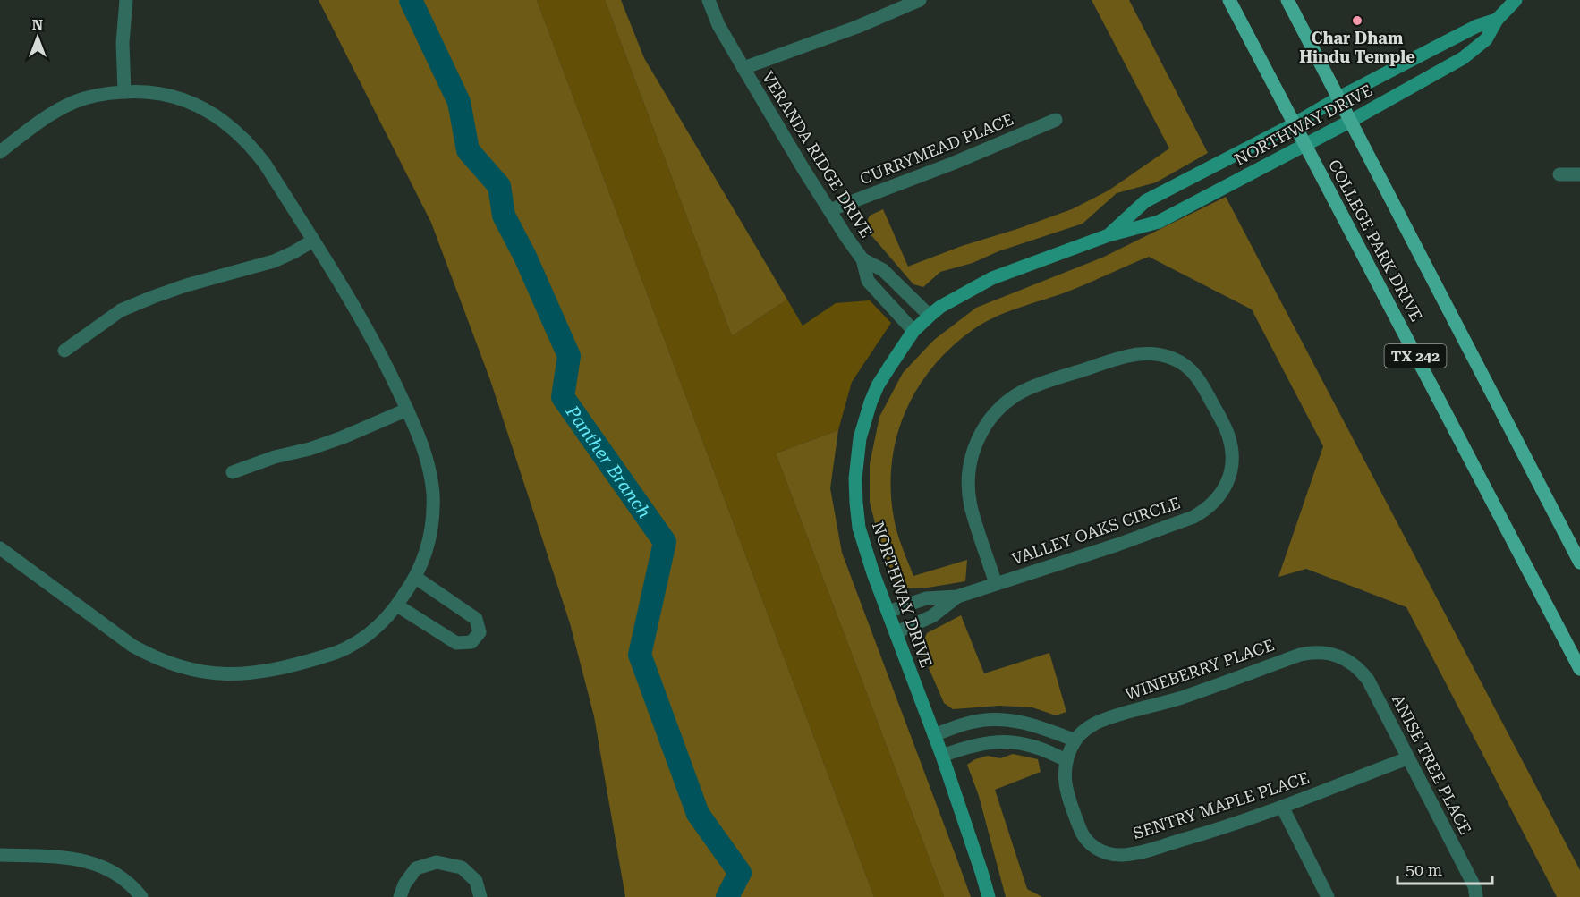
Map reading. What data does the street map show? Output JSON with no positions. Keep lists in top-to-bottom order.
{
  "streets": {
    "main road": ["COLLEGE PARK DRIVE", "TX 242"],
    "street": [
      "NORTHWAY DRIVE",
      "CURRYMEAD PLACE",
      "VERANDA RIDGE DRIVE",
      "VALLEY OAKS CIRCLE",
      "WINEBERRY PLACE",
      "ANISE TREE PLACE",
      "SENTRY MAPLE PLACE"
    ]
  },
  "crossings": [
    ["NORTHWAY DRIVE", "VERANDA RIDGE DRIVE"],
    ["NORTHWAY DRIVE", "COLLEGE PARK DRIVE"],
    ["NORTHWAY DRIVE", "VALLEY OAKS CIRCLE"],
    ["CURRYMEAD PLACE", "VERANDA RIDGE DRIVE"],
    ["WINEBERRY PLACE", "ANISE TREE PLACE"],
    ["WINEBERRY PLACE", "SENTRY MAPLE PLACE"],
    ["ANISE TREE PLACE", "SENTRY MAPLE PLACE"]
  ],
  "water": ["Panther Branch"],
  "places": ["Char Dham Hindu Temple"],
  "scale_bar": "50 m",
  "north": "top"
}
